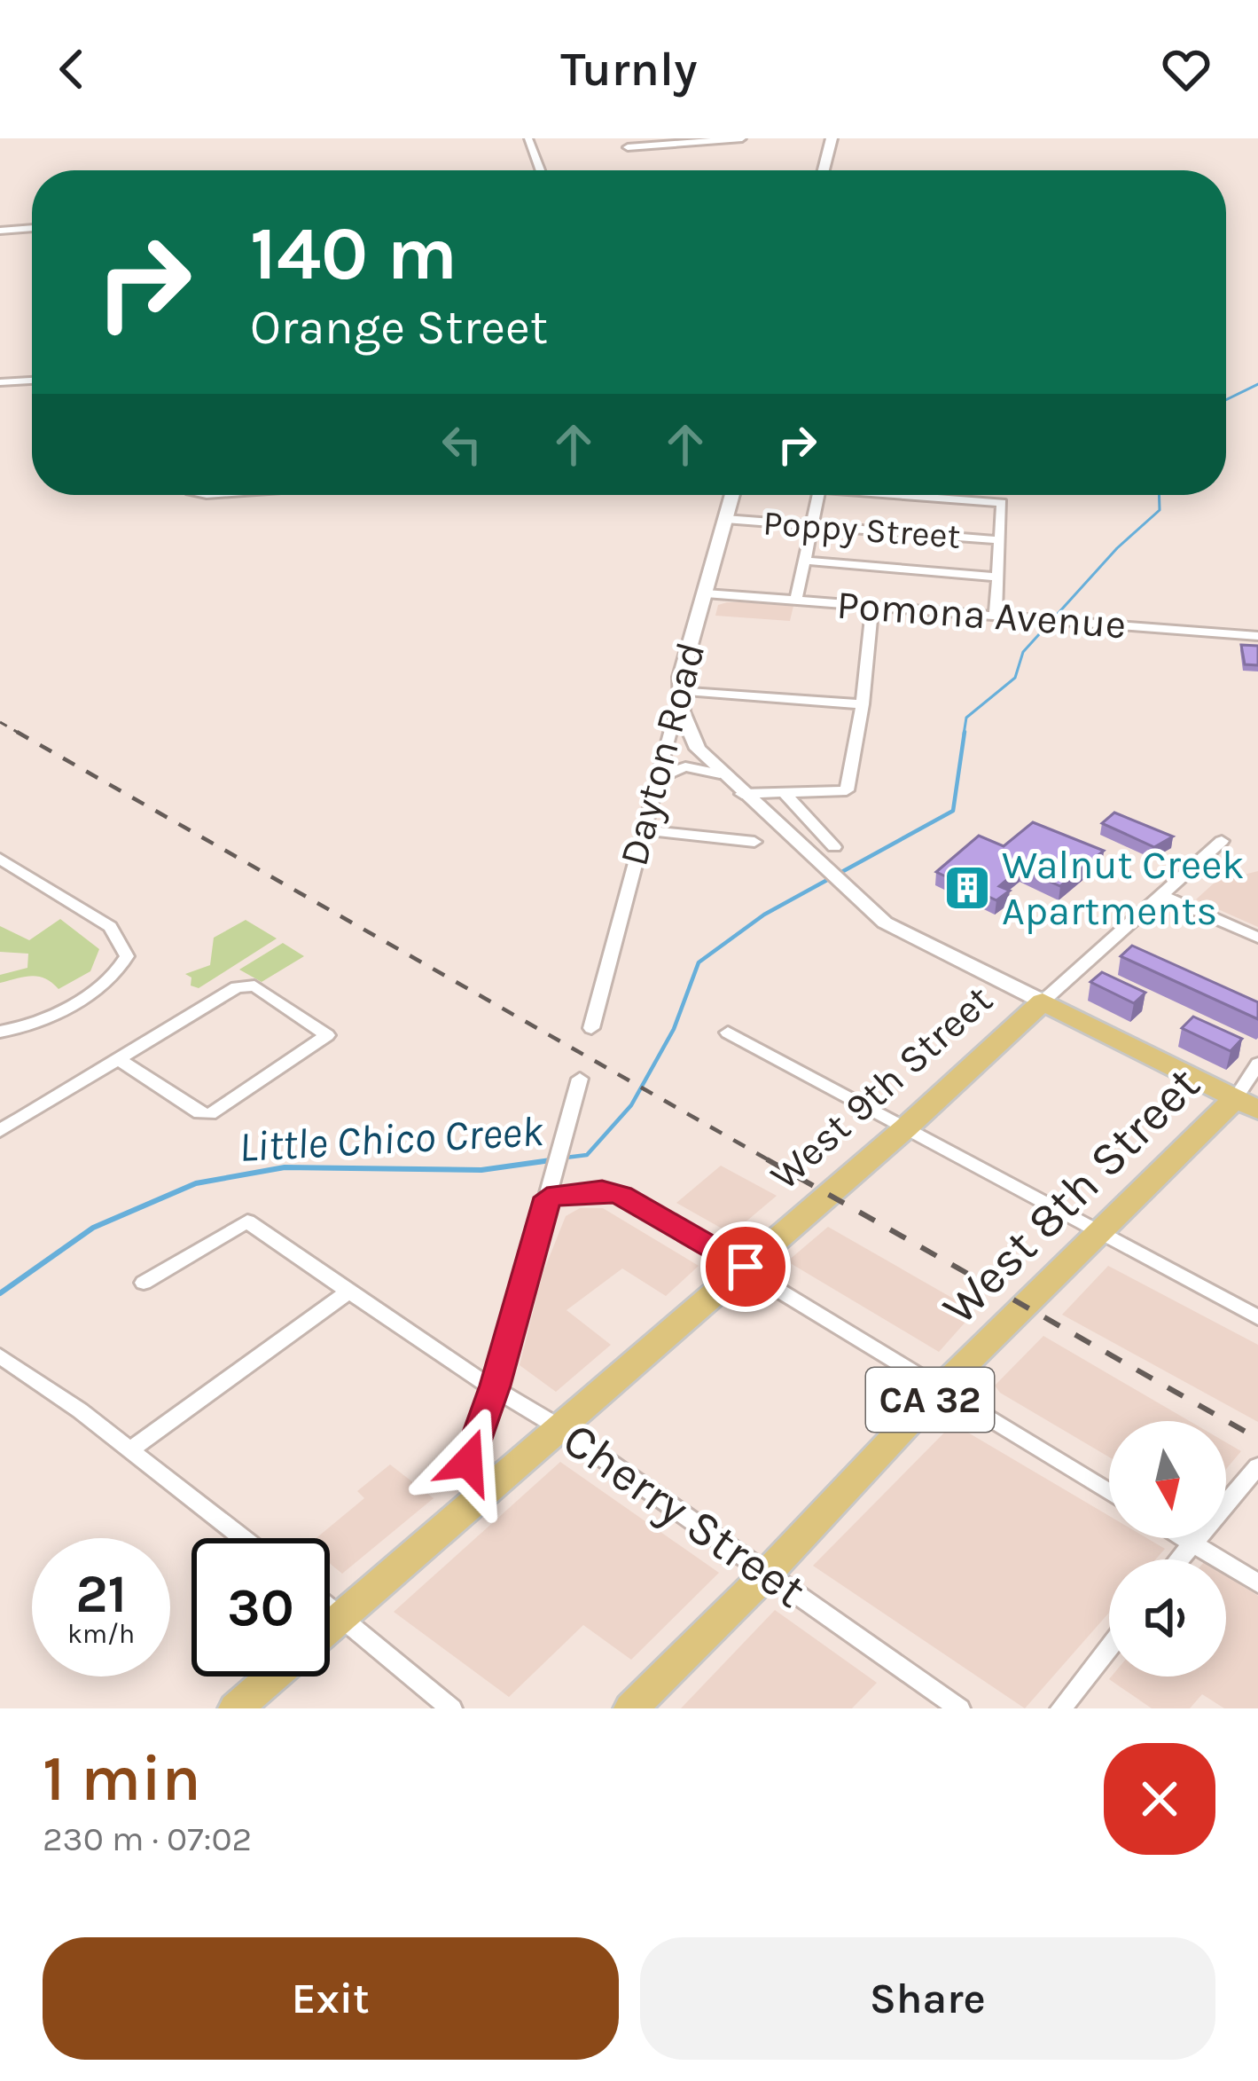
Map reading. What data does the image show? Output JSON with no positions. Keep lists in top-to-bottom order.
{
  "streets": {
    "main road": ["West 9th Street", "West 8th Street", "CA 32"],
    "street": [
      "Poppy Street",
      "Pomona Avenue",
      "Dayton Road",
      "Cherry Street"
    ]
  },
  "crossings": [
    ["Poppy Street", "Dayton Road"],
    ["Pomona Avenue", "Dayton Road"],
    ["West 9th Street", "Cherry Street"],
    ["West 8th Street", "Cherry Street"]
  ],
  "water": ["Little Chico Creek"],
  "places": {
    "building": ["Walnut Creek Apartments"]
  },
  "north": "bottom",
  "page": {
    "header": "Turnly",
    "turn": ["140 m", "Orange Street"],
    "speed": "21 km/h",
    "limit": "30",
    "heading": ["1 min", "230 m · 07:02"],
    "buttons": ["Exit", "Share"]
  }
}
